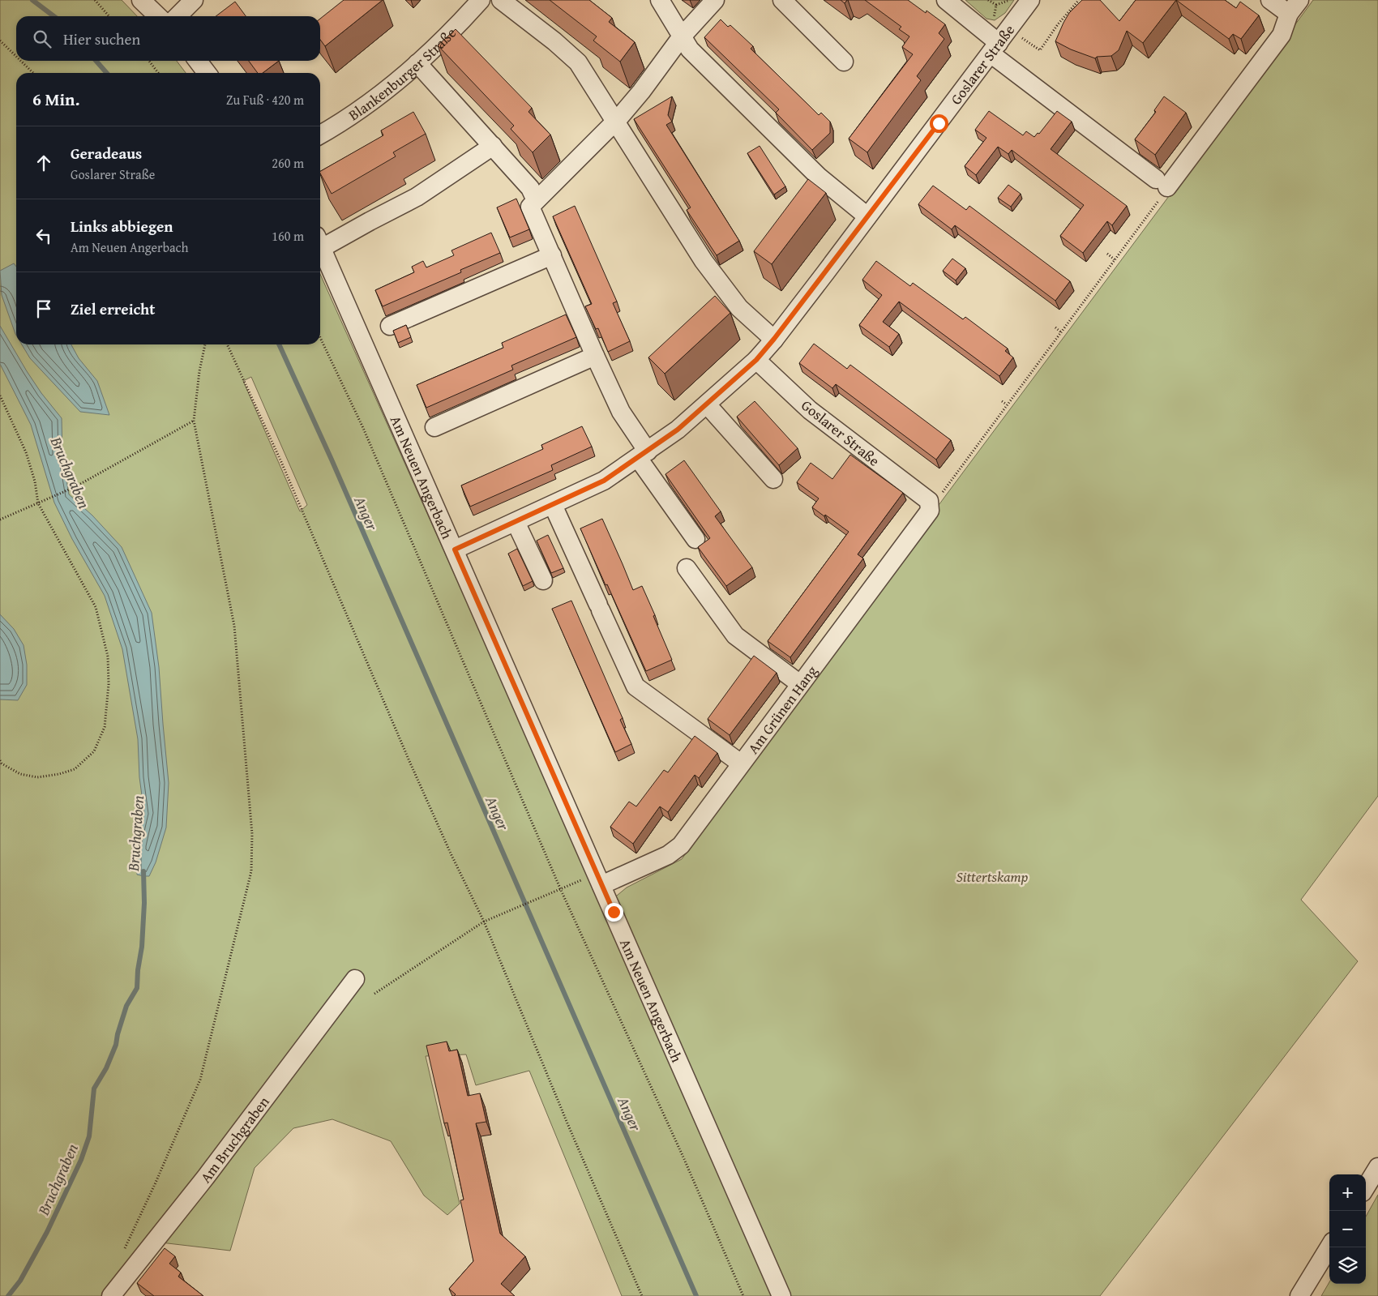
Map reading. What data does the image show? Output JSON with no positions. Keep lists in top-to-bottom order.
{
  "streets": {
    "street": [
      "Goslarer Straße",
      "Blankenburger Straße",
      "Am Neuen Angerbach",
      "Am Grünen Hang",
      "Am Bruchgraben"
    ]
  },
  "crossings": [
    ["Goslarer Straße", "Am Neuen Angerbach"],
    ["Goslarer Straße", "Am Grünen Hang"],
    ["Am Neuen Angerbach", "Am Grünen Hang"]
  ],
  "water": ["Bruchgraben", "Anger"],
  "parks": ["Sittertskamp"],
  "page": {
    "search": "Hier suchen",
    "heading": ["6 Min.", "Zu Fuß · 420 m"],
    "list": [
      ["Geradeaus", "Goslarer Straße", "260 m"],
      ["Links abbiegen", "Am Neuen Angerbach", "160 m"],
      "Ziel erreicht"
    ],
    "map_buttons": ["+", "−"]
  }
}
